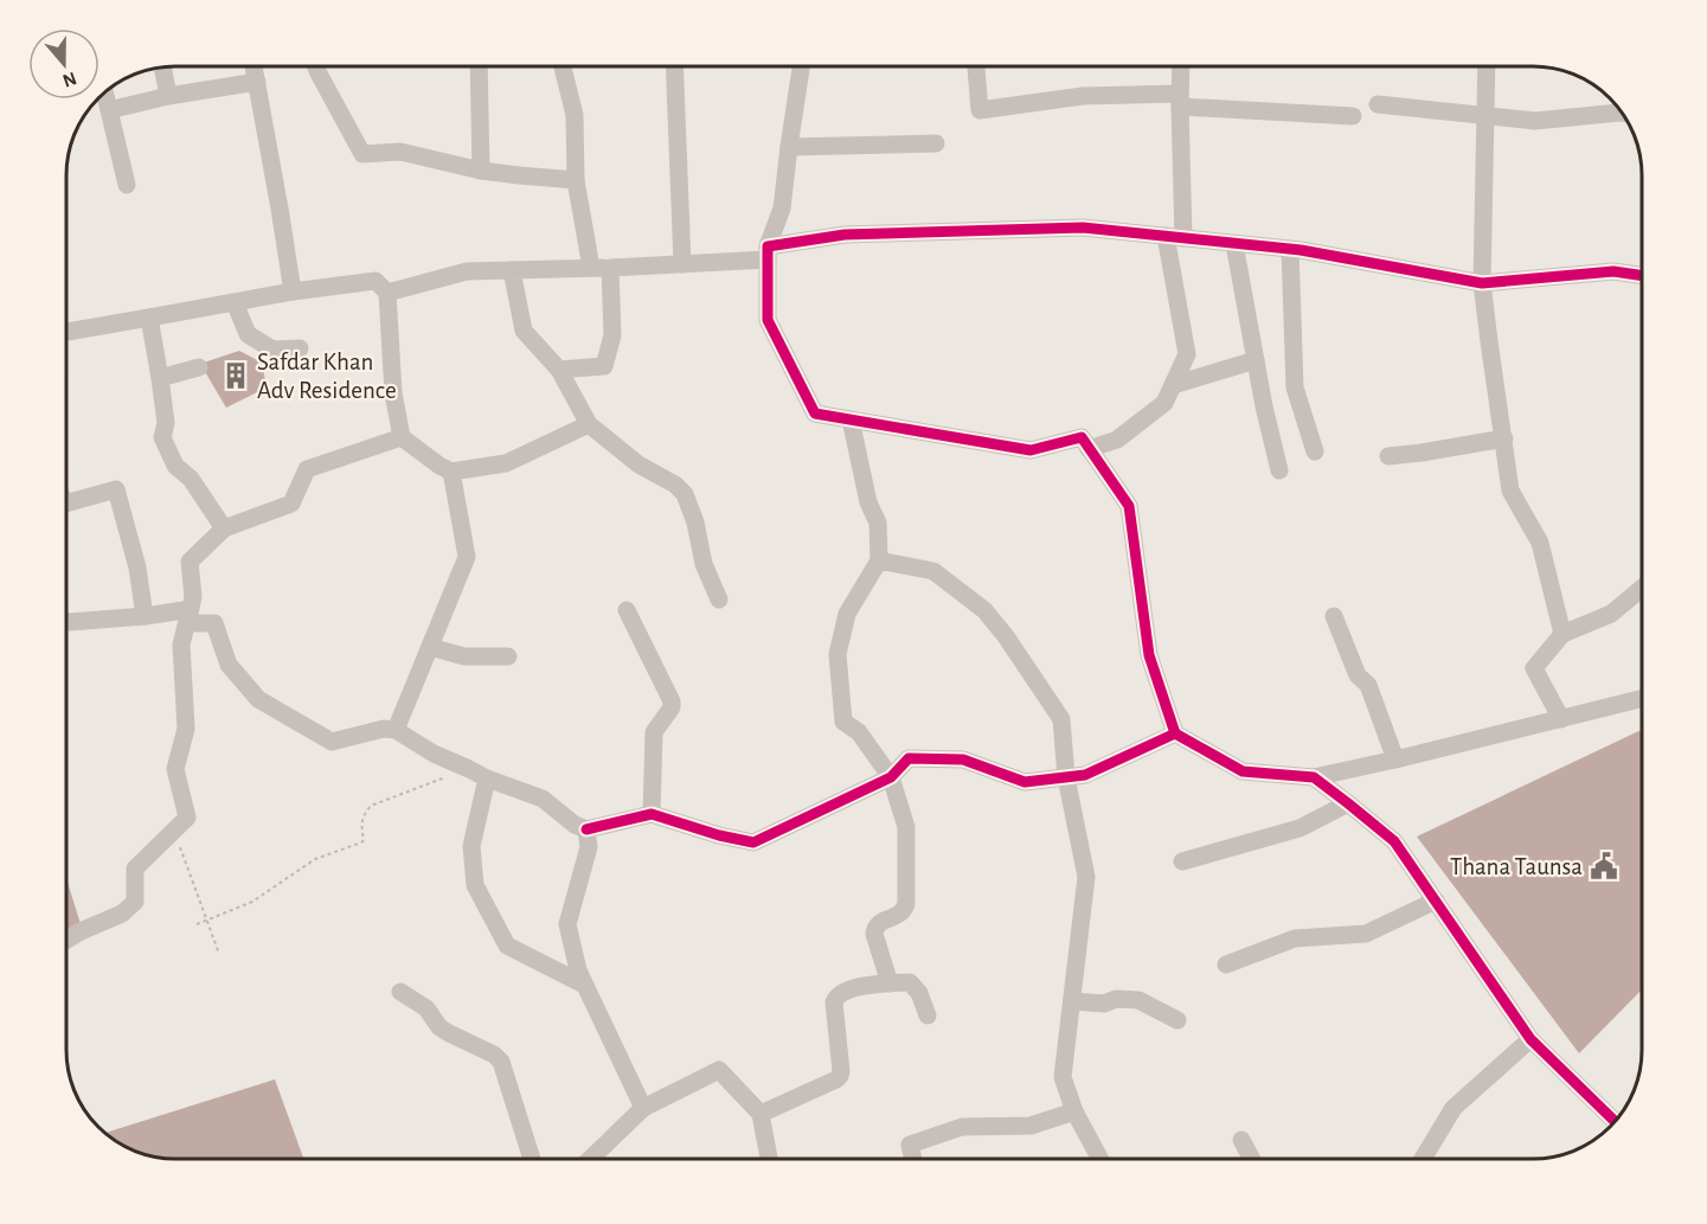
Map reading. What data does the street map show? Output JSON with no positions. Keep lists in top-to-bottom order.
{
  "places": {
    "building": ["Safdar Khan Adv Residence"],
    "public building": ["Thana Taunsa"]
  },
  "north": "bottom"
}
